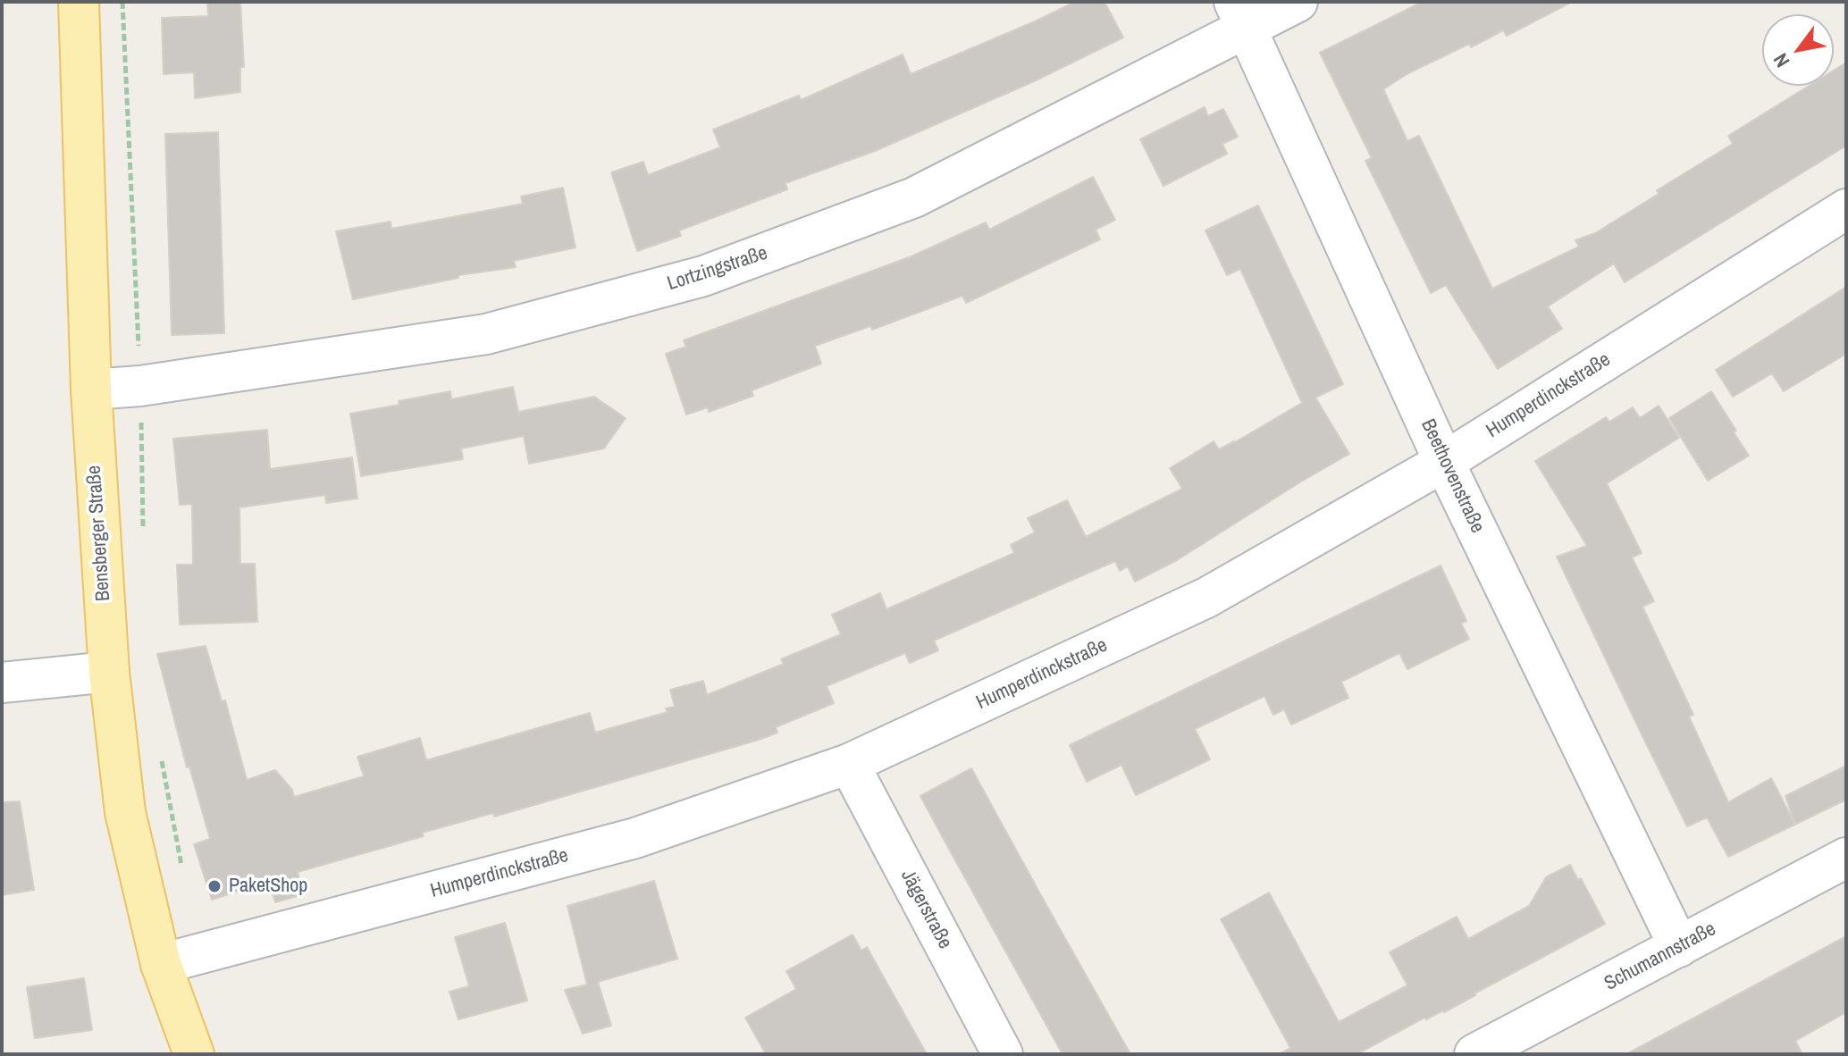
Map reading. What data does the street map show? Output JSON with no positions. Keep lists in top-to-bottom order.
{
  "streets": {
    "main road": ["Bensberger Straße"],
    "street": [
      "Lortzingstraße",
      "Humperdinckstraße",
      "Beethovenstraße",
      "Jägerstraße",
      "Schumannstraße"
    ]
  },
  "crossings": [
    ["Lortzingstraße", "Beethovenstraße"],
    ["Lortzingstraße", "Bensberger Straße"],
    ["Humperdinckstraße", "Beethovenstraße"],
    ["Humperdinckstraße", "Bensberger Straße"],
    ["Humperdinckstraße", "Jägerstraße"],
    ["Beethovenstraße", "Schumannstraße"]
  ],
  "places": ["PaketShop"],
  "north": "bottom left"
}
